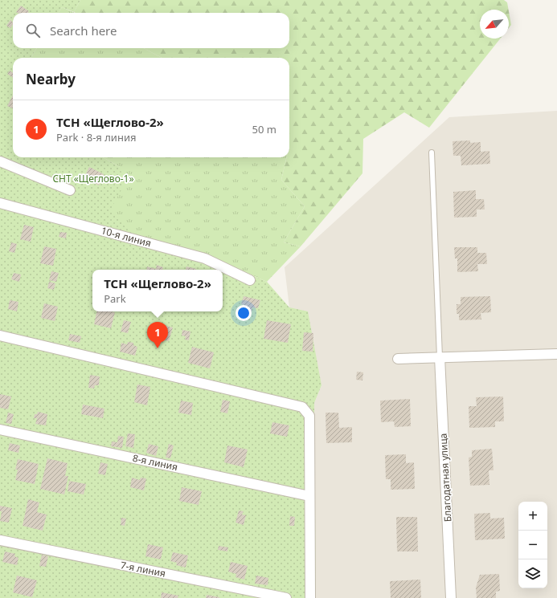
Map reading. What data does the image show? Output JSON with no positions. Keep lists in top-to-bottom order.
{
  "streets": {
    "street": [
      "10-я линия",
      "8-я линия",
      "Благодатная улица",
      "7-я линия"
    ]
  },
  "parks": ["СНТ «Щеглово-1»"],
  "north": "bottom left",
  "page": {
    "search": "Search here",
    "heading": "Nearby",
    "list": [
      {
        "mark": "1",
        "name": "ТСН «Щеглово-2»",
        "note": "Park · 8-я линия",
        "value": "50 m"
      }
    ],
    "popup": ["ТСН «Щеглово-2»", "Park"],
    "pins": "1",
    "map_buttons": ["+", "−"]
  }
}
